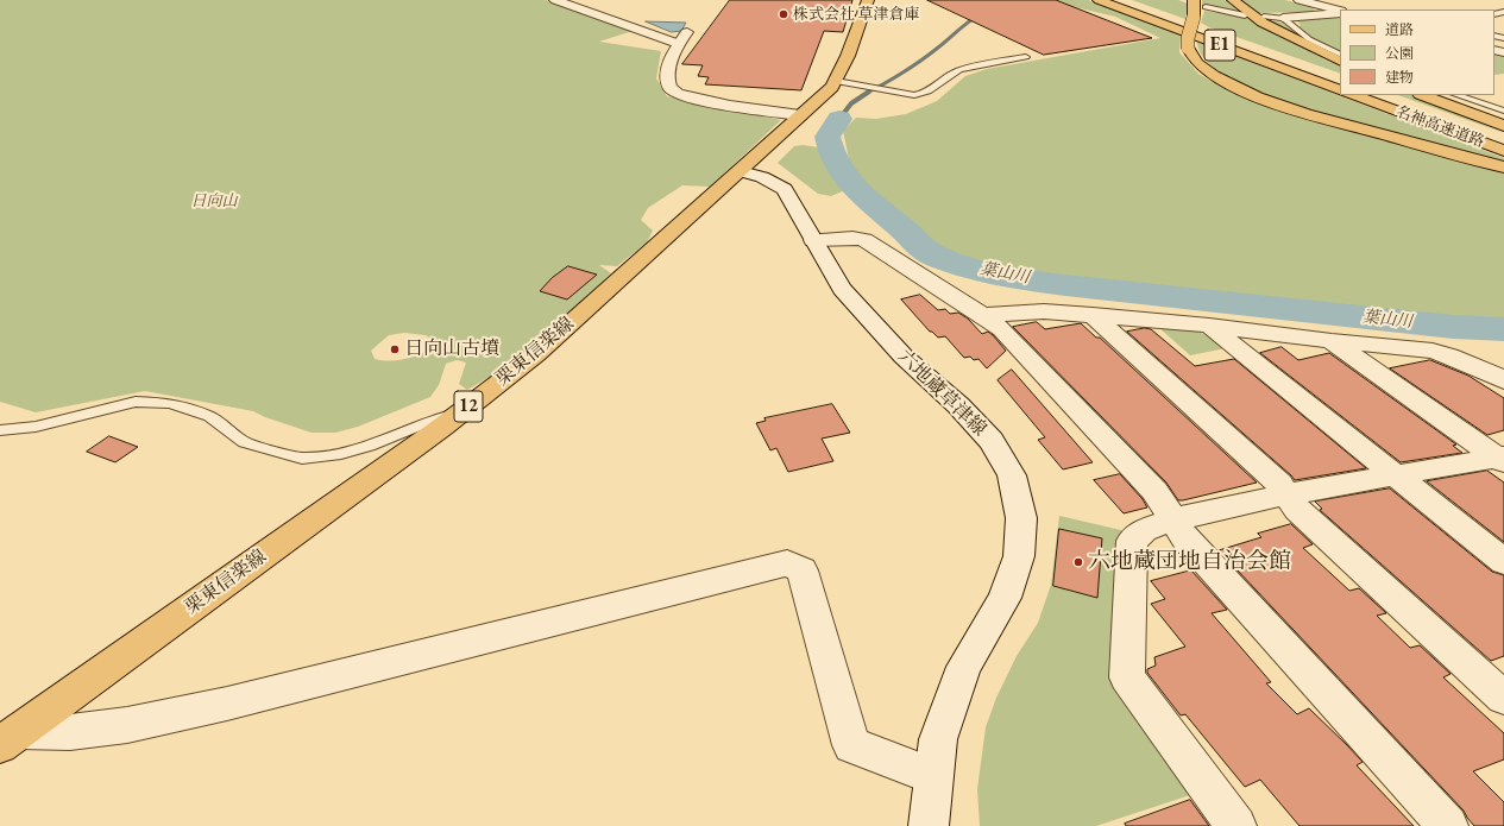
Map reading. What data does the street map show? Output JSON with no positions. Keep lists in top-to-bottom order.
{
  "streets": {
    "main road": [
      "E1",
      "名神高速道路",
      "栗東信楽線",
      "12"
    ],
    "street": ["六地蔵草津線"]
  },
  "crossings": [
    ["栗東信楽線", "六地蔵草津線"]
  ],
  "water": ["葉山川"],
  "parks": ["日向山"],
  "places": ["株式会社 草津倉庫", "日向山古墳", "六地蔵団地自治会館"],
  "legend": ["道路", "公園", "建物"]
}
